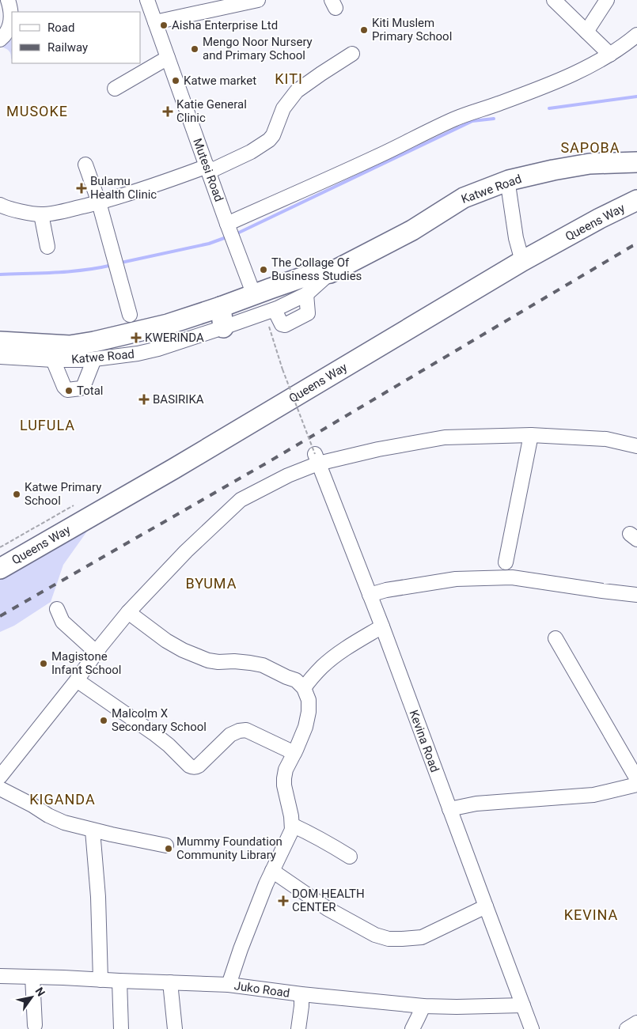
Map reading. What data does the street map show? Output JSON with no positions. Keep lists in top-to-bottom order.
{
  "streets": {
    "highway": ["Katwe Road", "Queens Way"],
    "street": ["Mutesi Road", "Kevina Road", "Juko Road"]
  },
  "crossings": [
    ["Mutesi Road", "Katwe Road"],
    ["Kevina Road", "Juko Road"]
  ],
  "districts": [
    "KITI",
    "MUSOKE",
    "SAPOBA",
    "LUFULA",
    "BYUMA",
    "KIGANDA",
    "KEVINA"
  ],
  "places": {
    "other": [
      "Aisha Enterprise Ltd",
      "Kiti Muslem Primary School",
      "Mengo Noor Nursery and Primary School",
      "Katwe market",
      "The Collage Of Business Studies",
      "Total",
      "Katwe Primary School",
      "Magistone Infant School",
      "Malcolm X Secondary School",
      "Mummy Foundation Community Library"
    ],
    "health": [
      "Katie General Clinic",
      "Bulamu Health Clinic",
      "KWERINDA",
      "BASIRIKA",
      "DOM HEALTH CENTER"
    ]
  },
  "legend": ["Road", "Railway"],
  "north": "top right"
}
